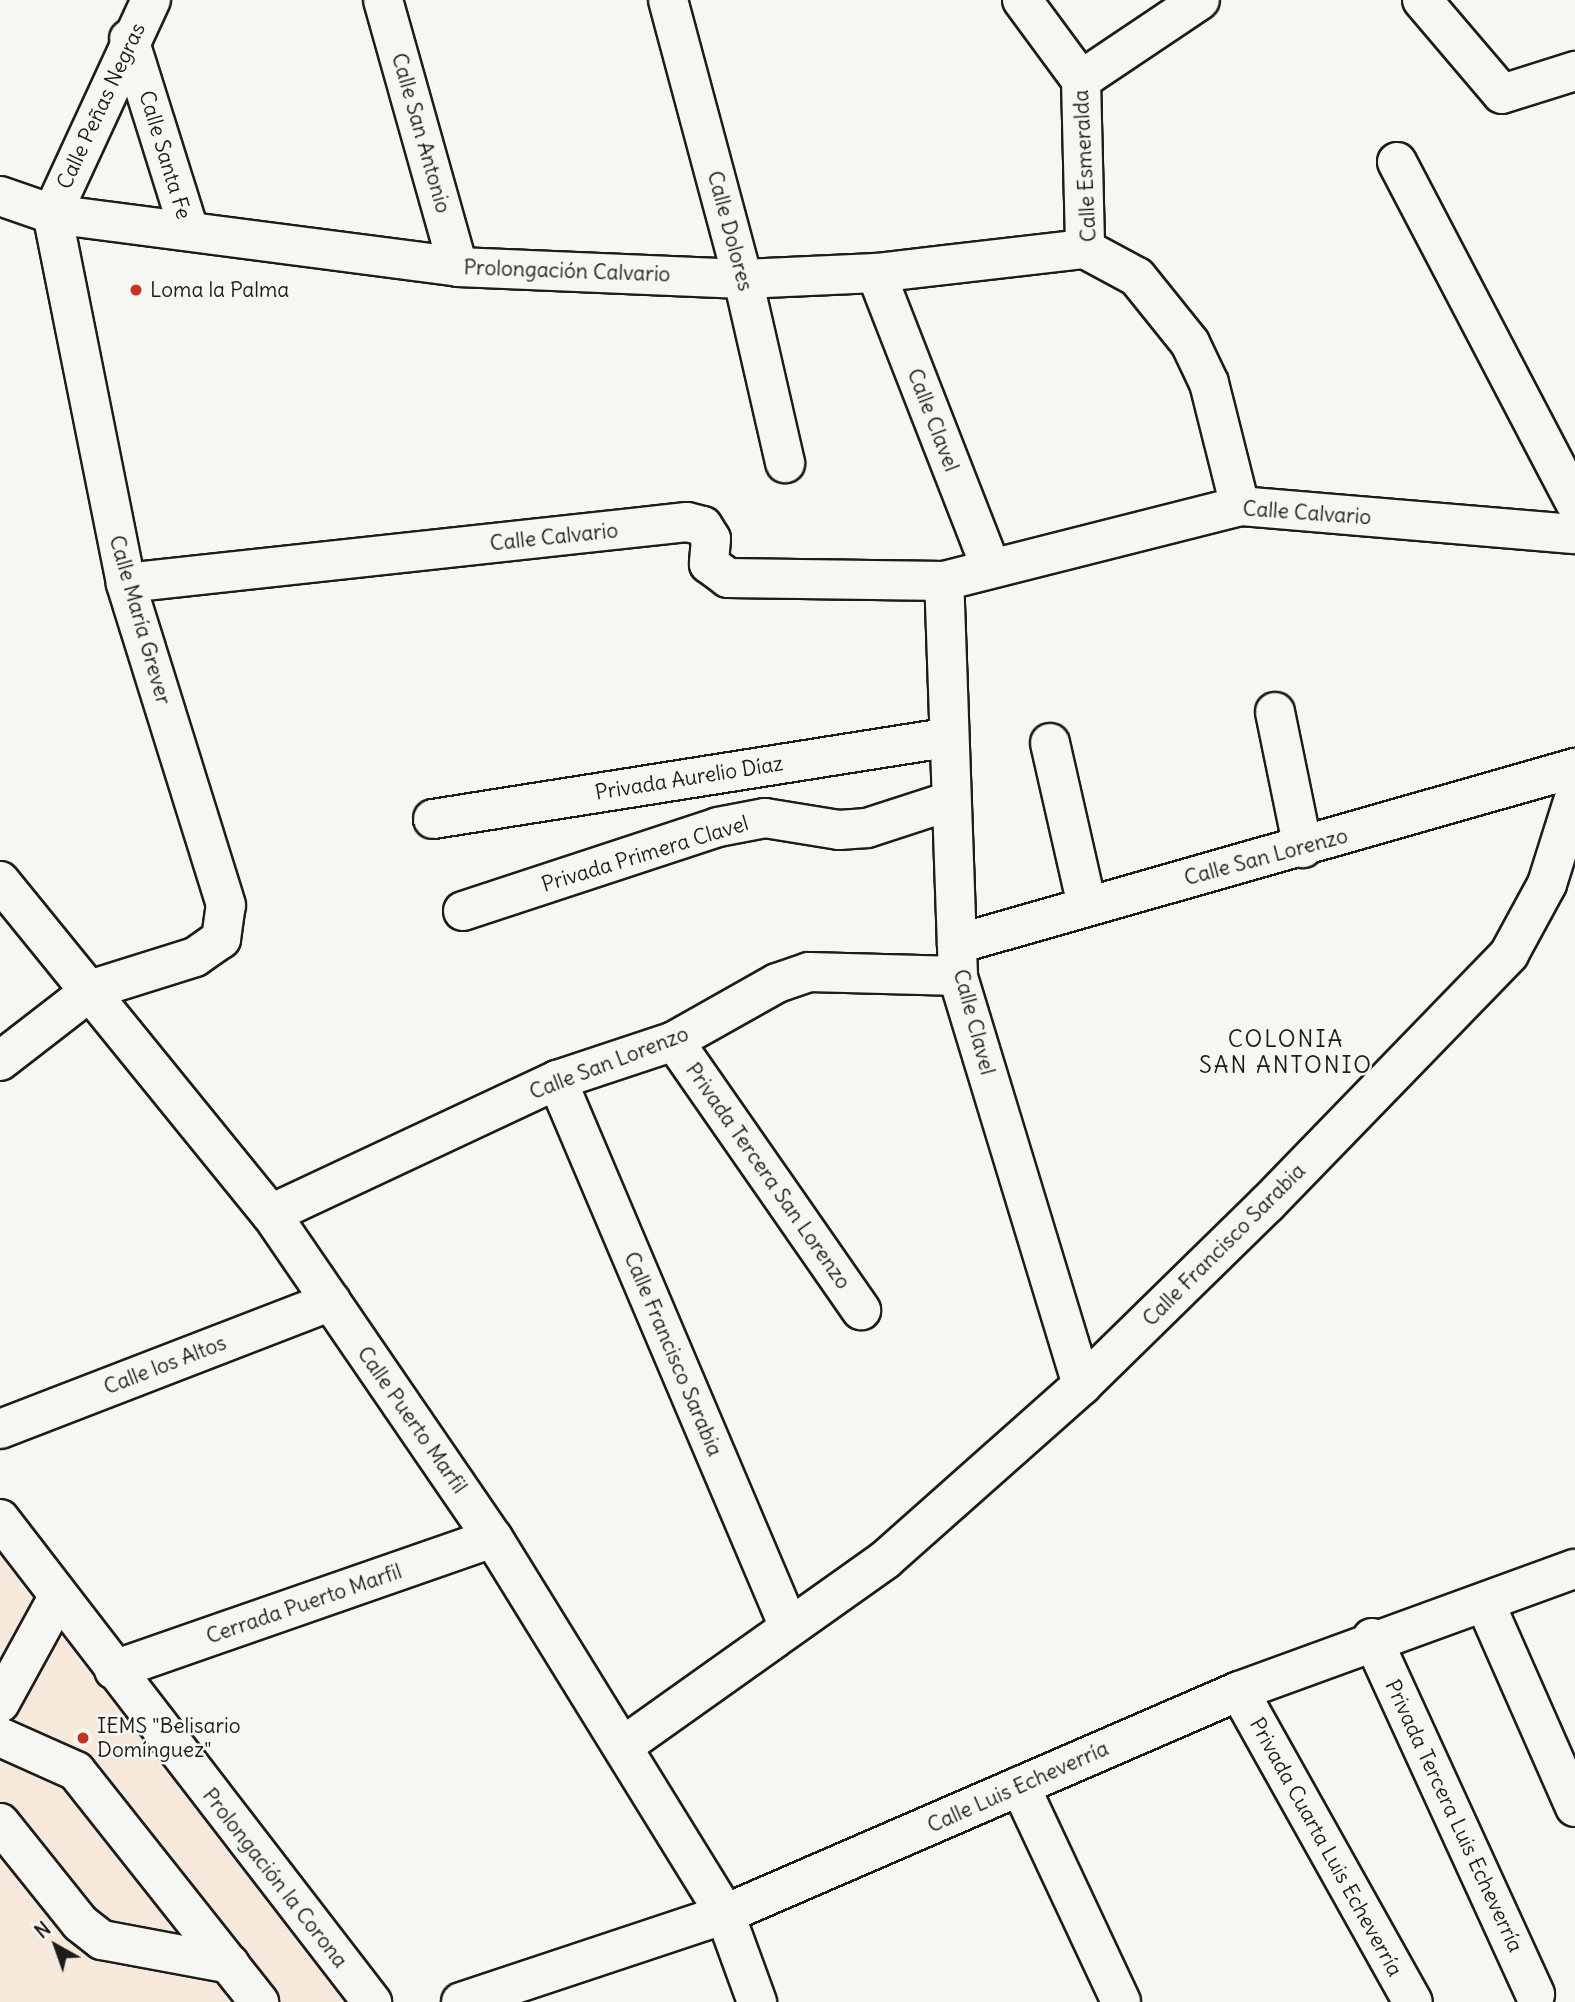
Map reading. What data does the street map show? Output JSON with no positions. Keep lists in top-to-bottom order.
{
  "streets": {
    "street": [
      "Calle Peñas Negras",
      "Calle San Antonio",
      "Calle Santa Fe",
      "Calle Esmeralda",
      "Calle Dolores",
      "Prolongación Calvario",
      "Calle Clavel",
      "Calle Calvario",
      "Calle María Grever",
      "Privada Aurelio Díaz",
      "Privada Primera Clavel",
      "Calle San Lorenzo",
      "Privada Tercera San Lorenzo",
      "Calle Francisco Sarabia",
      "Calle los Altos",
      "Calle Puerto Marfil",
      "Cerrada Puerto Marfil",
      "Calle Luis Echeverría",
      "Privada Tercera Luis Echeverría",
      "Privada Cuarta Luis Echeverría",
      "Prolongación la Corona"
    ]
  },
  "crossings": [
    ["Calle Peñas Negras", "Calle Santa Fe"],
    ["Calle Peñas Negras", "Prolongación Calvario"],
    ["Calle Peñas Negras", "Calle María Grever"],
    ["Calle San Antonio", "Prolongación Calvario"],
    ["Calle Santa Fe", "Prolongación Calvario"],
    ["Calle Esmeralda", "Prolongación Calvario"],
    ["Calle Esmeralda", "Calle Calvario"],
    ["Calle Dolores", "Prolongación Calvario"],
    ["Prolongación Calvario", "Calle Clavel"],
    ["Prolongación Calvario", "Calle María Grever"],
    ["Calle Clavel", "Calle Calvario"],
    ["Calle Clavel", "Privada Aurelio Díaz"],
    ["Calle Clavel", "Privada Primera Clavel"],
    ["Calle Clavel", "Calle San Lorenzo"],
    ["Calle Clavel", "Calle Francisco Sarabia"],
    ["Calle Calvario", "Calle María Grever"],
    ["Calle María Grever", "Calle Puerto Marfil"],
    ["Calle San Lorenzo", "Privada Tercera San Lorenzo"],
    ["Calle San Lorenzo", "Calle Francisco Sarabia"],
    ["Calle San Lorenzo", "Calle Puerto Marfil"],
    ["Calle Francisco Sarabia", "Calle Puerto Marfil"],
    ["Calle los Altos", "Calle Puerto Marfil"],
    ["Calle Puerto Marfil", "Cerrada Puerto Marfil"],
    ["Calle Puerto Marfil", "Calle Luis Echeverría"],
    ["Cerrada Puerto Marfil", "Prolongación la Corona"],
    ["Calle Luis Echeverría", "Privada Tercera Luis Echeverría"],
    ["Calle Luis Echeverría", "Privada Cuarta Luis Echeverría"]
  ],
  "districts": ["COLONIA SAN ANTONIO"],
  "places": ["Loma la Palma", "IEMS \"Belisario Domínguez\""],
  "north": "top left"
}
